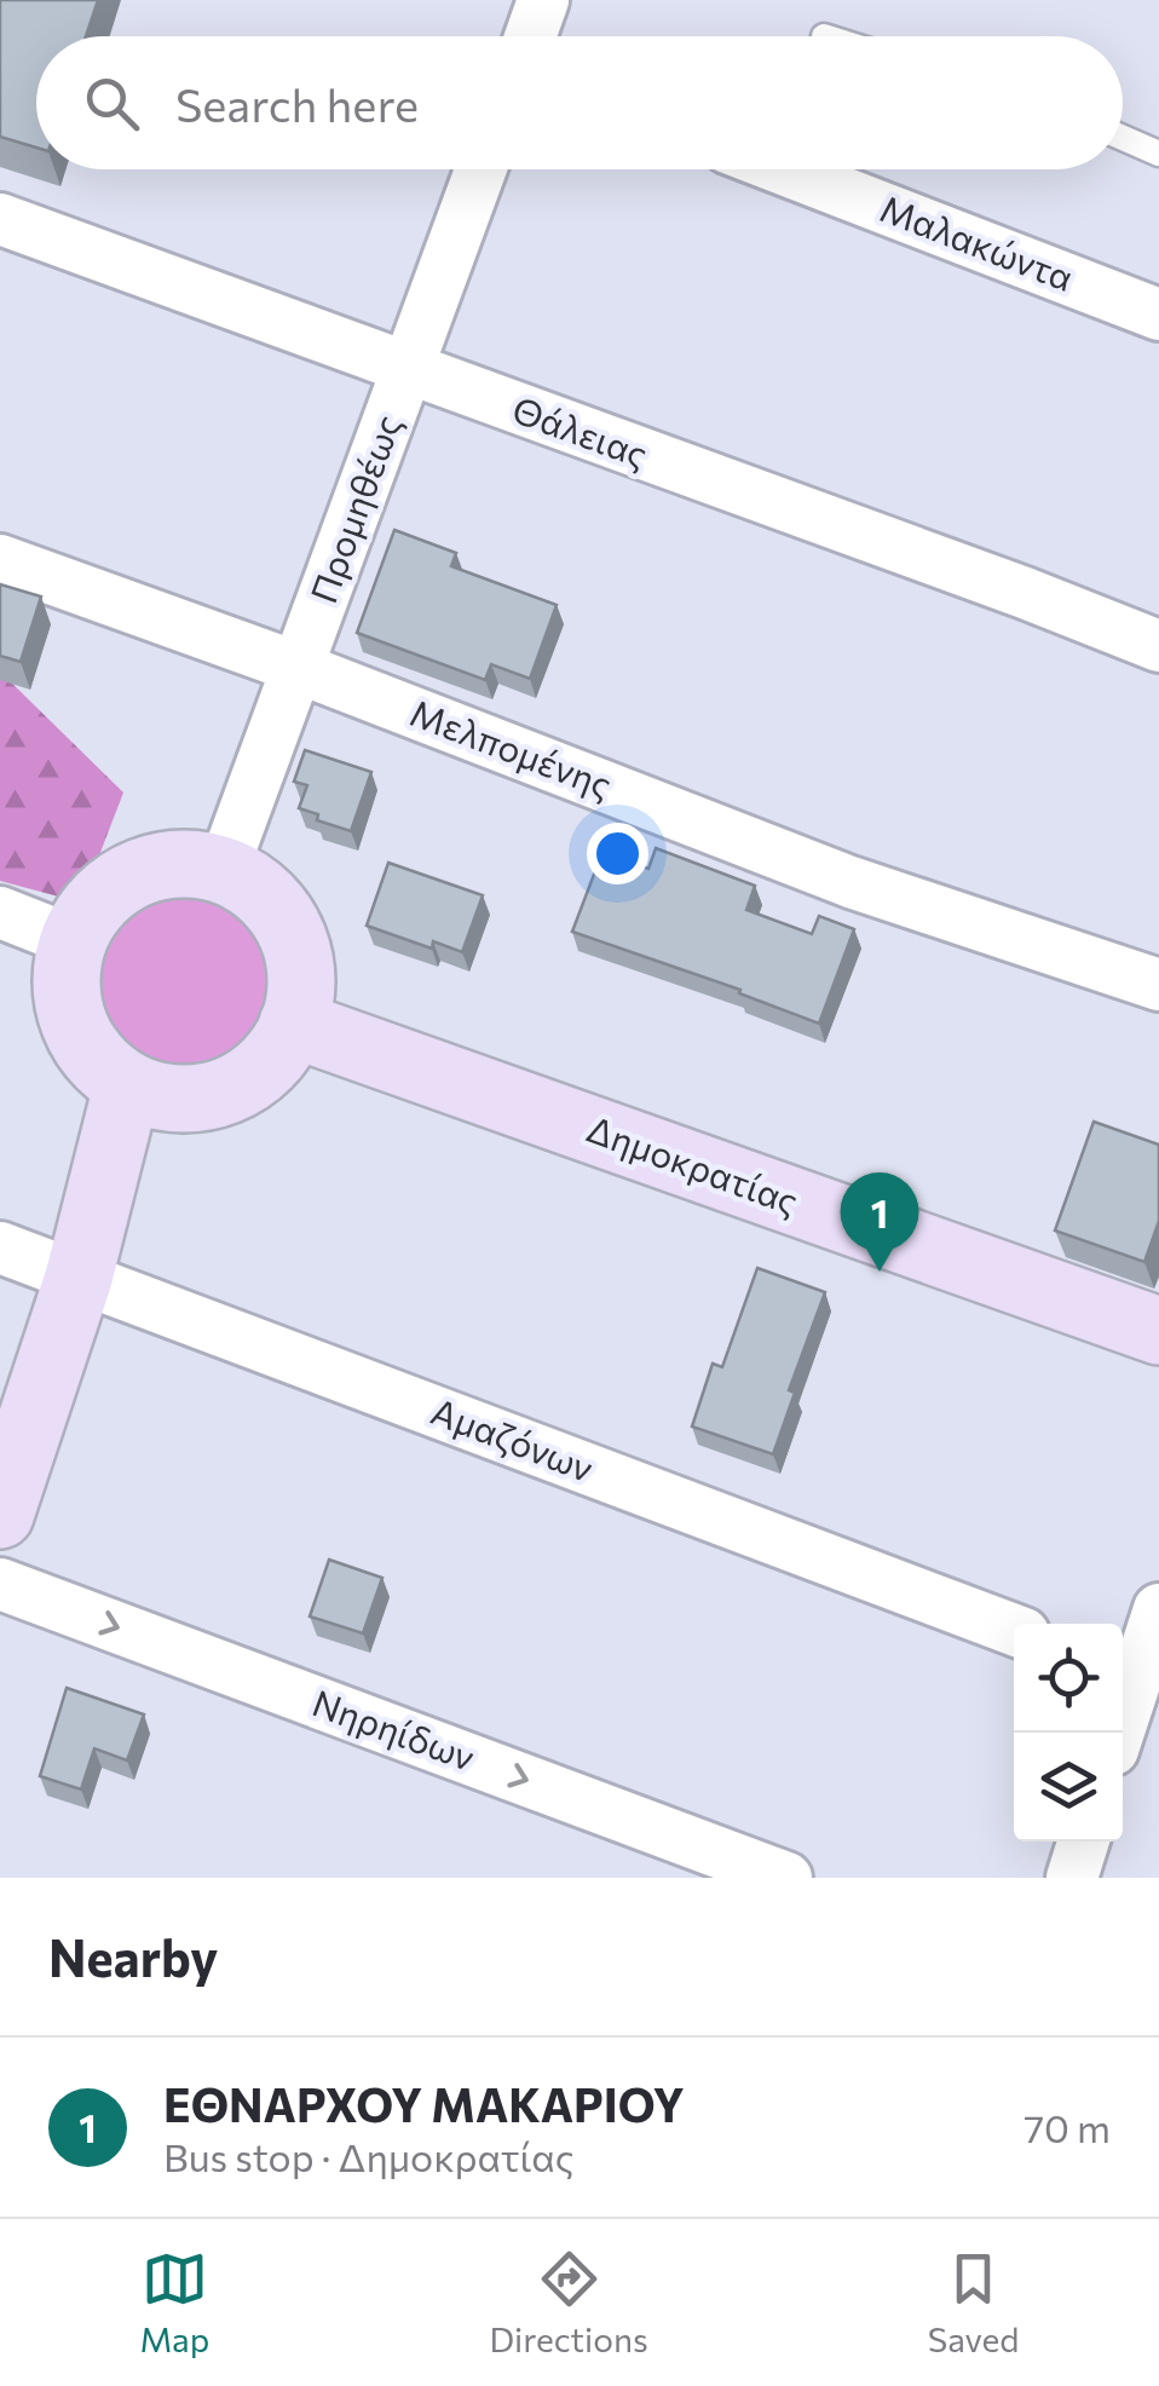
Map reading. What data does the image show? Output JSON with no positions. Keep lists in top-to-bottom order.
{
  "streets": {
    "street": [
      "Μαλακώντα",
      "Θάλειας",
      "Προμηθέως",
      "Μελπομένης",
      "Δημοκρατίας",
      "Αμαζόνων",
      "Νηρηίδων"
    ]
  },
  "crossings": [
    ["Θάλειας", "Προμηθέως"],
    ["Προμηθέως", "Μελπομένης"],
    ["Προμηθέως", "Δημοκρατίας"]
  ],
  "one_way": ["Νηρηίδων"],
  "page": {
    "search": "Search here",
    "pins": "1",
    "heading": "Nearby",
    "list": [
      {
        "mark": "1",
        "name": "ΕΘΝΑΡΧΟΥ ΜΑΚΑΡΙΟΥ",
        "note": "Bus stop · Δημοκρατίας",
        "value": "70 m"
      }
    ],
    "nav": ["Map", "Directions", "Saved"]
  }
}
